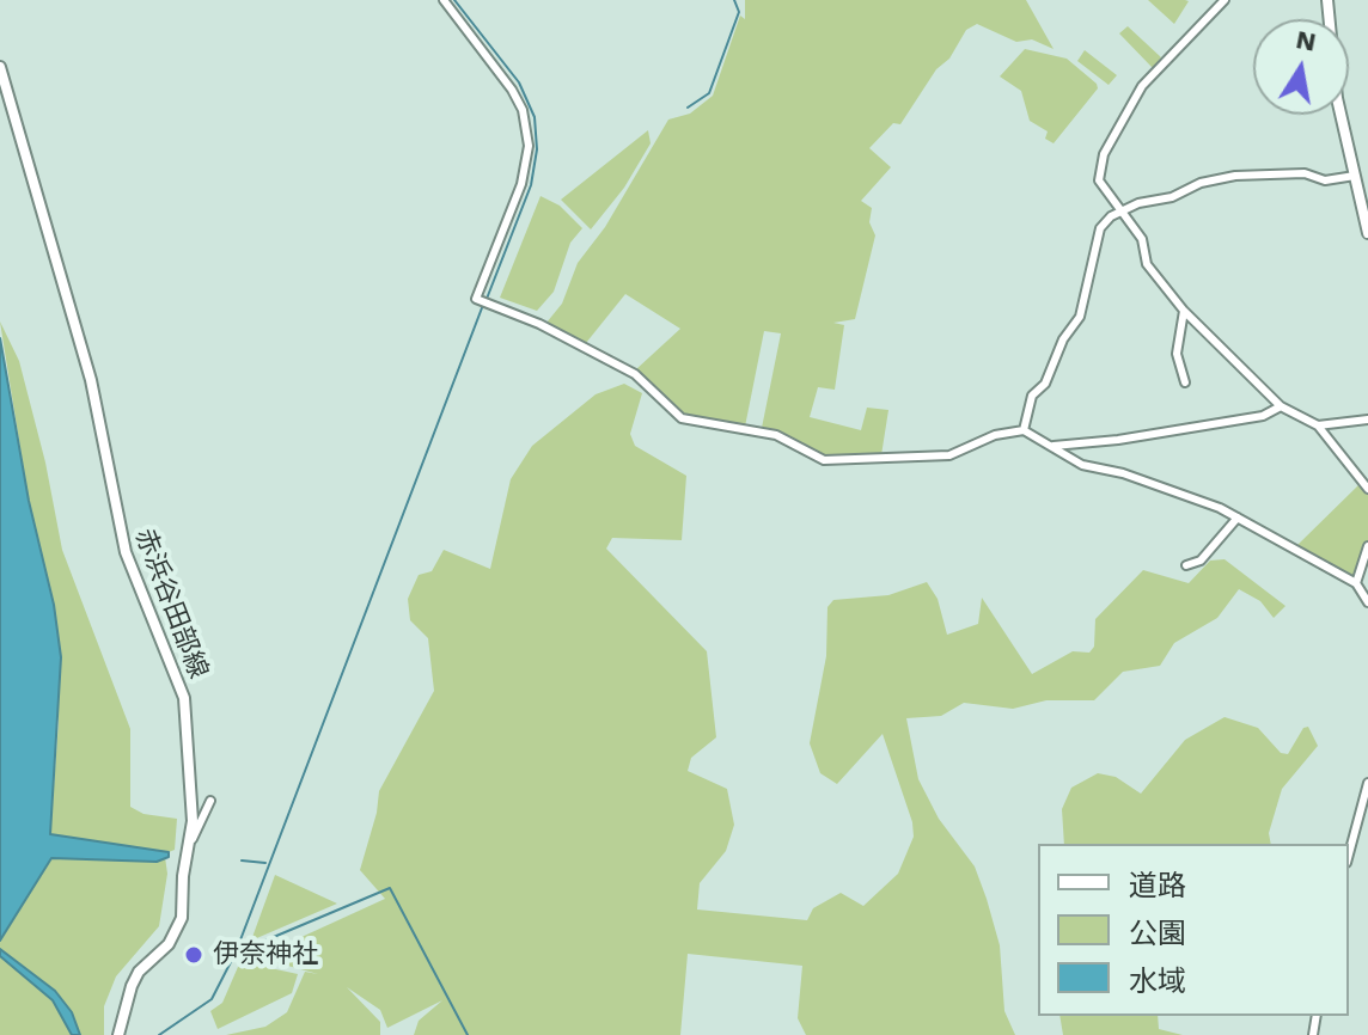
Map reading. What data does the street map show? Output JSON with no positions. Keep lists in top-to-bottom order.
{
  "streets": {
    "main road": ["赤浜谷田部線"]
  },
  "places": ["伊奈神社"],
  "legend": ["道路", "公園", "水域"],
  "north": "top"
}
